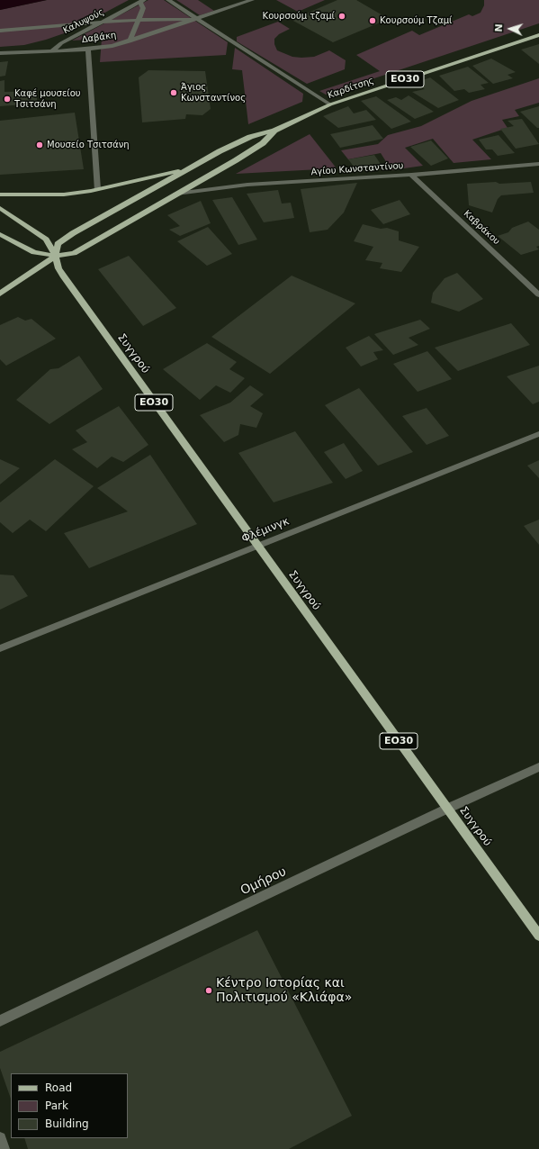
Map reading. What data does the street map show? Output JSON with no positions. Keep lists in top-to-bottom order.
{
  "streets": {
    "main road": ["ΕΟ30", "Καρδίτσης", "Συγγρού"],
    "street": [
      "Καλυψούς",
      "Δαβάκη",
      "Αγίου Κωνσταντίνου",
      "Καβράκου",
      "Φλέμινγκ",
      "Ομήρου"
    ]
  },
  "crossings": [
    ["Καλυψούς", "Δαβάκη"],
    ["ΕΟ30", "Καρδίτσης"],
    ["ΕΟ30", "Αγίου Κωνσταντίνου"],
    ["ΕΟ30", "Συγγρού"],
    ["Αγίου Κωνσταντίνου", "Καβράκου"],
    ["Συγγρού", "Φλέμινγκ"],
    ["Συγγρού", "Ομήρου"]
  ],
  "places": [
    "Κουρσούμ τζαμί",
    "Κουρσούμ Τζαμί",
    "Άγιος Κωνσταντίνος",
    "Καφέ μουσείου Τσιτσάνη",
    "Μουσείο Τσιτσάνη",
    "Κέντρο Ιστορίας και Πολιτισμού «Κλιάφα»"
  ],
  "legend": ["Road", "Park", "Building"],
  "north": "left"
}
